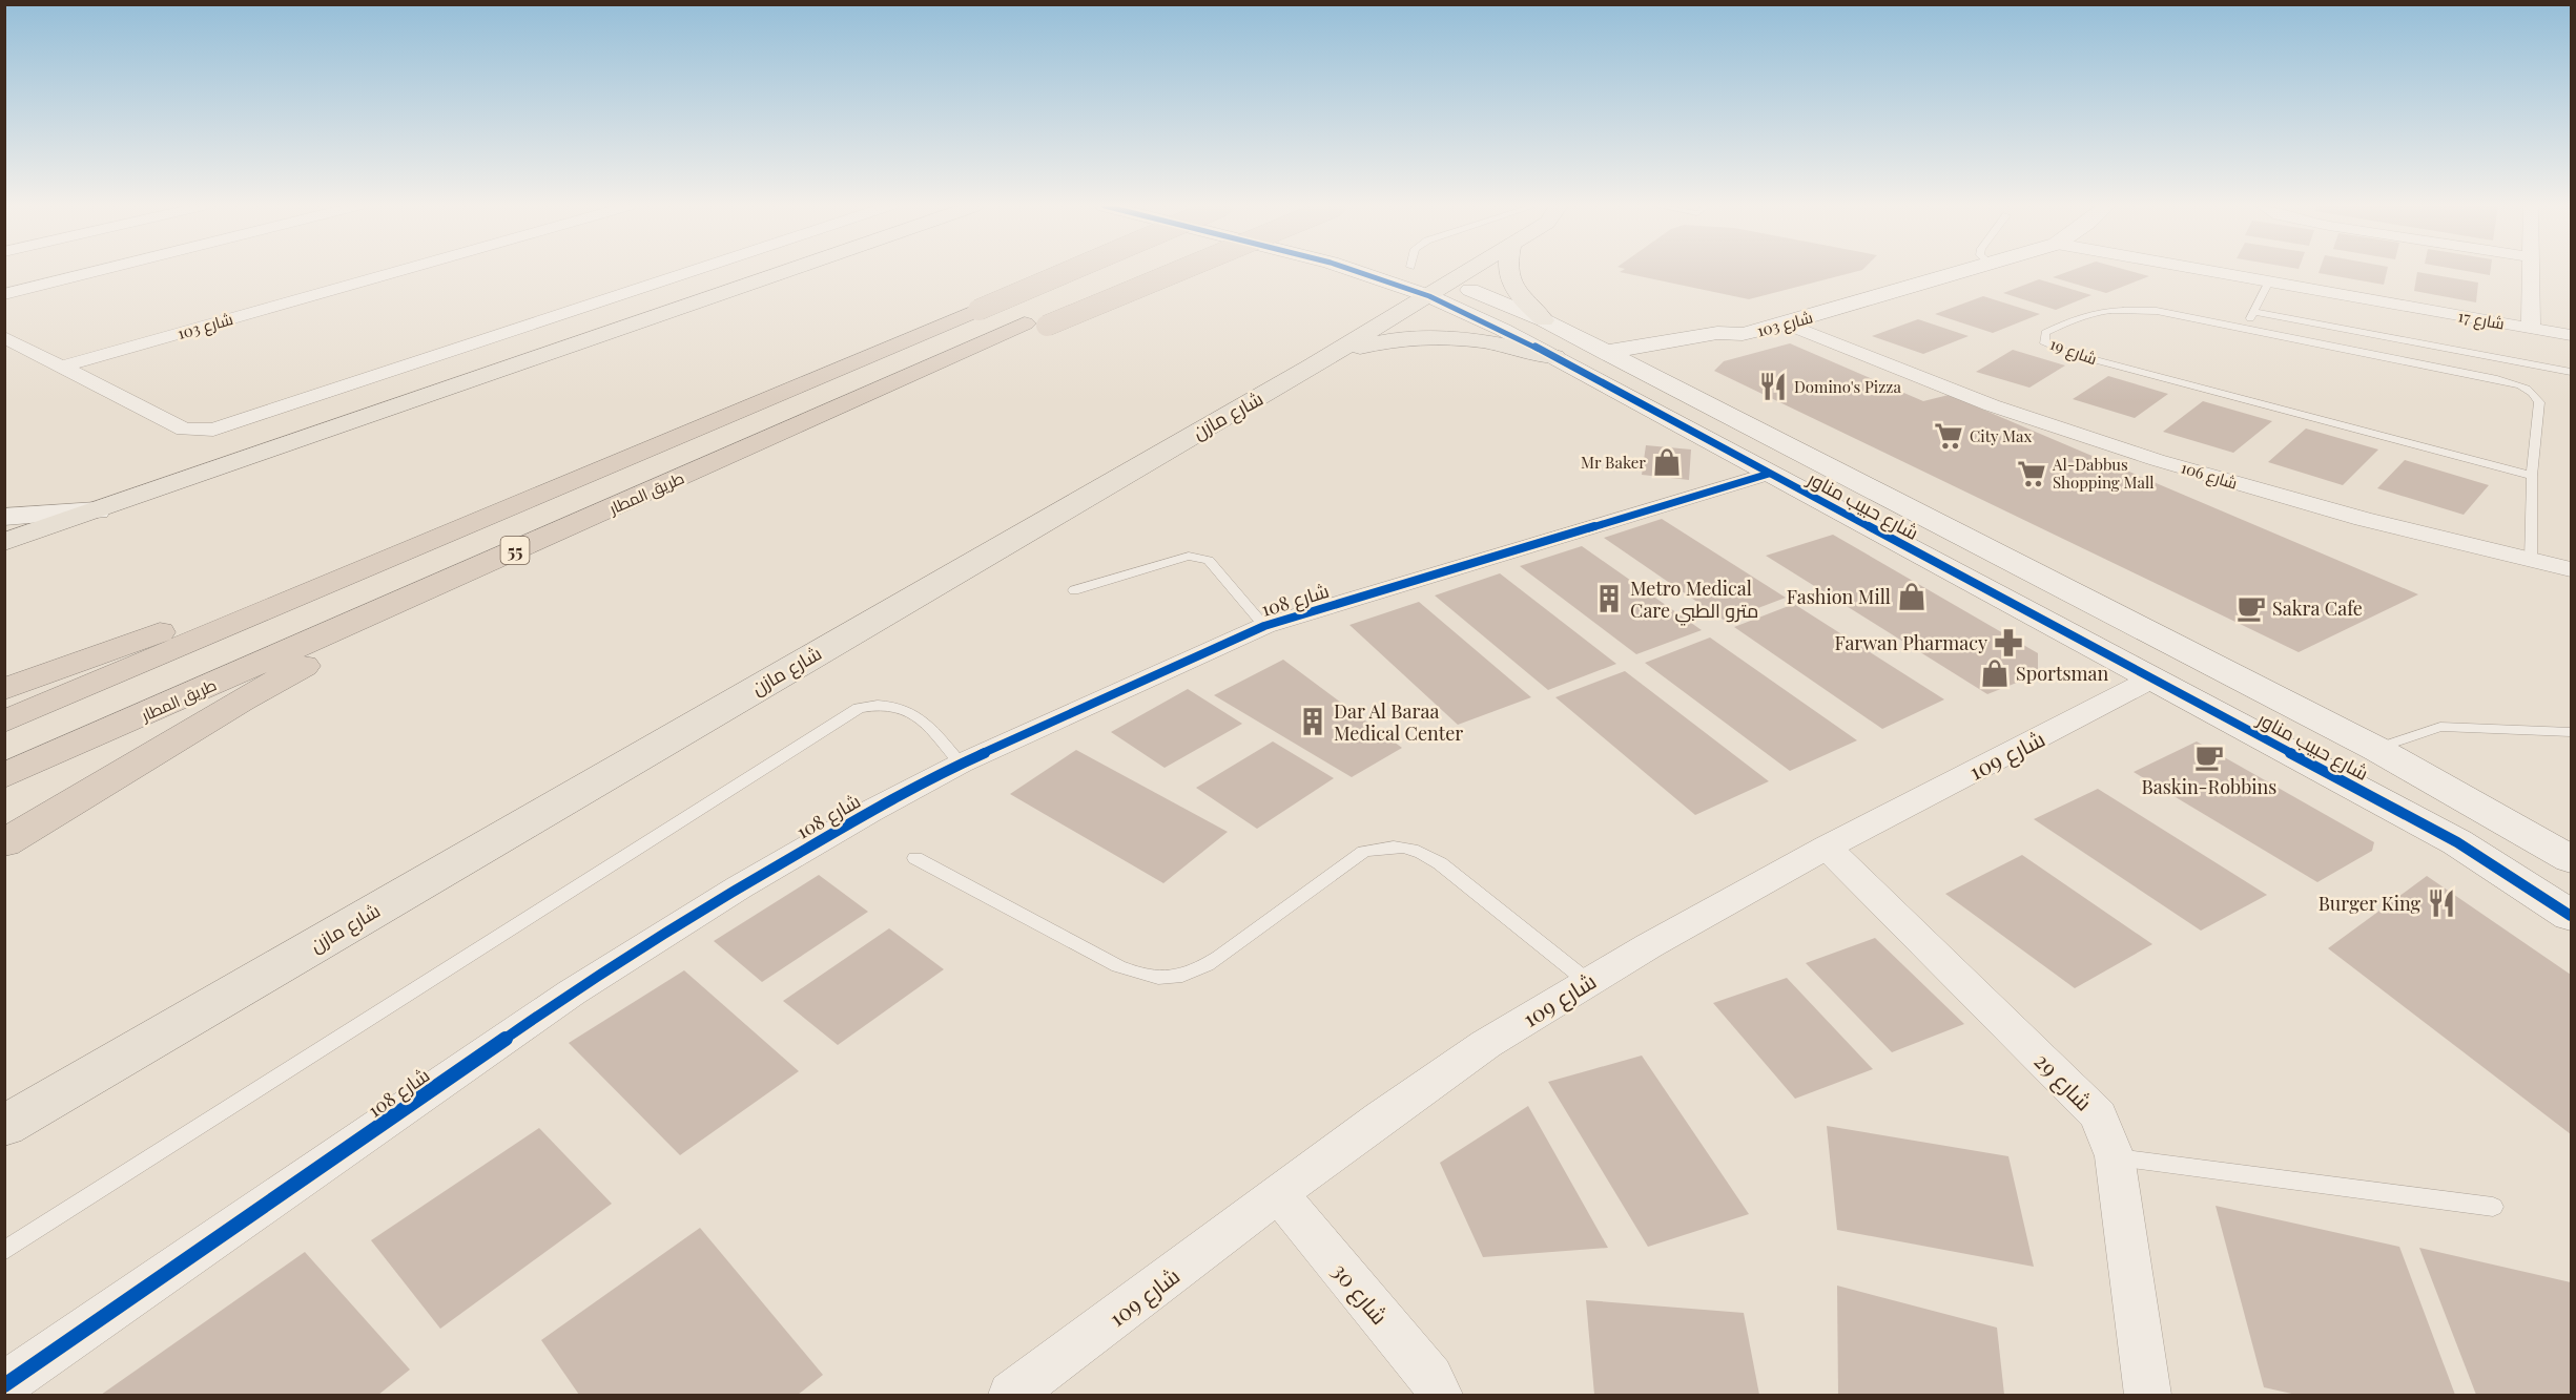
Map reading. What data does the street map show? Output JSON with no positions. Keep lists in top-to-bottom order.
{
  "streets": {
    "highway": ["طريق المطار", "55"],
    "main road": ["شارع مازن"],
    "street": [
      "شارع 17",
      "شارع 103",
      "شارع 106",
      "شارع حبيب مناور",
      "شارع 108",
      "شارع 109",
      "شارع 29",
      "شارع 30"
    ],
    "lane": ["شارع 19"]
  },
  "crossings": [
    ["شارع 103", "شارع 106"],
    ["شارع 103", "شارع حبيب مناور"],
    ["شارع 19", "شارع 106"],
    ["شارع مازن", "شارع حبيب مناور"],
    ["شارع حبيب مناور", "شارع 108"],
    ["شارع حبيب مناور", "شارع 109"],
    ["شارع 109", "شارع 29"],
    ["شارع 109", "شارع 30"]
  ],
  "places": {
    "restaurant": ["Domino's Pizza", "Burger King"],
    "supermarket": ["City Max", "Al-Dabbus Shopping Mall"],
    "shop": ["Mr Baker", "Fashion Mill", "Sportsman"],
    "building": ["Metro Medical Care مترو الطبي", "Dar Al Baraa Medical Center"],
    "cafe": ["Sakra Cafe", "Baskin-Robbins"],
    "pharmacy": ["Farwan Pharmacy"]
  }
}
